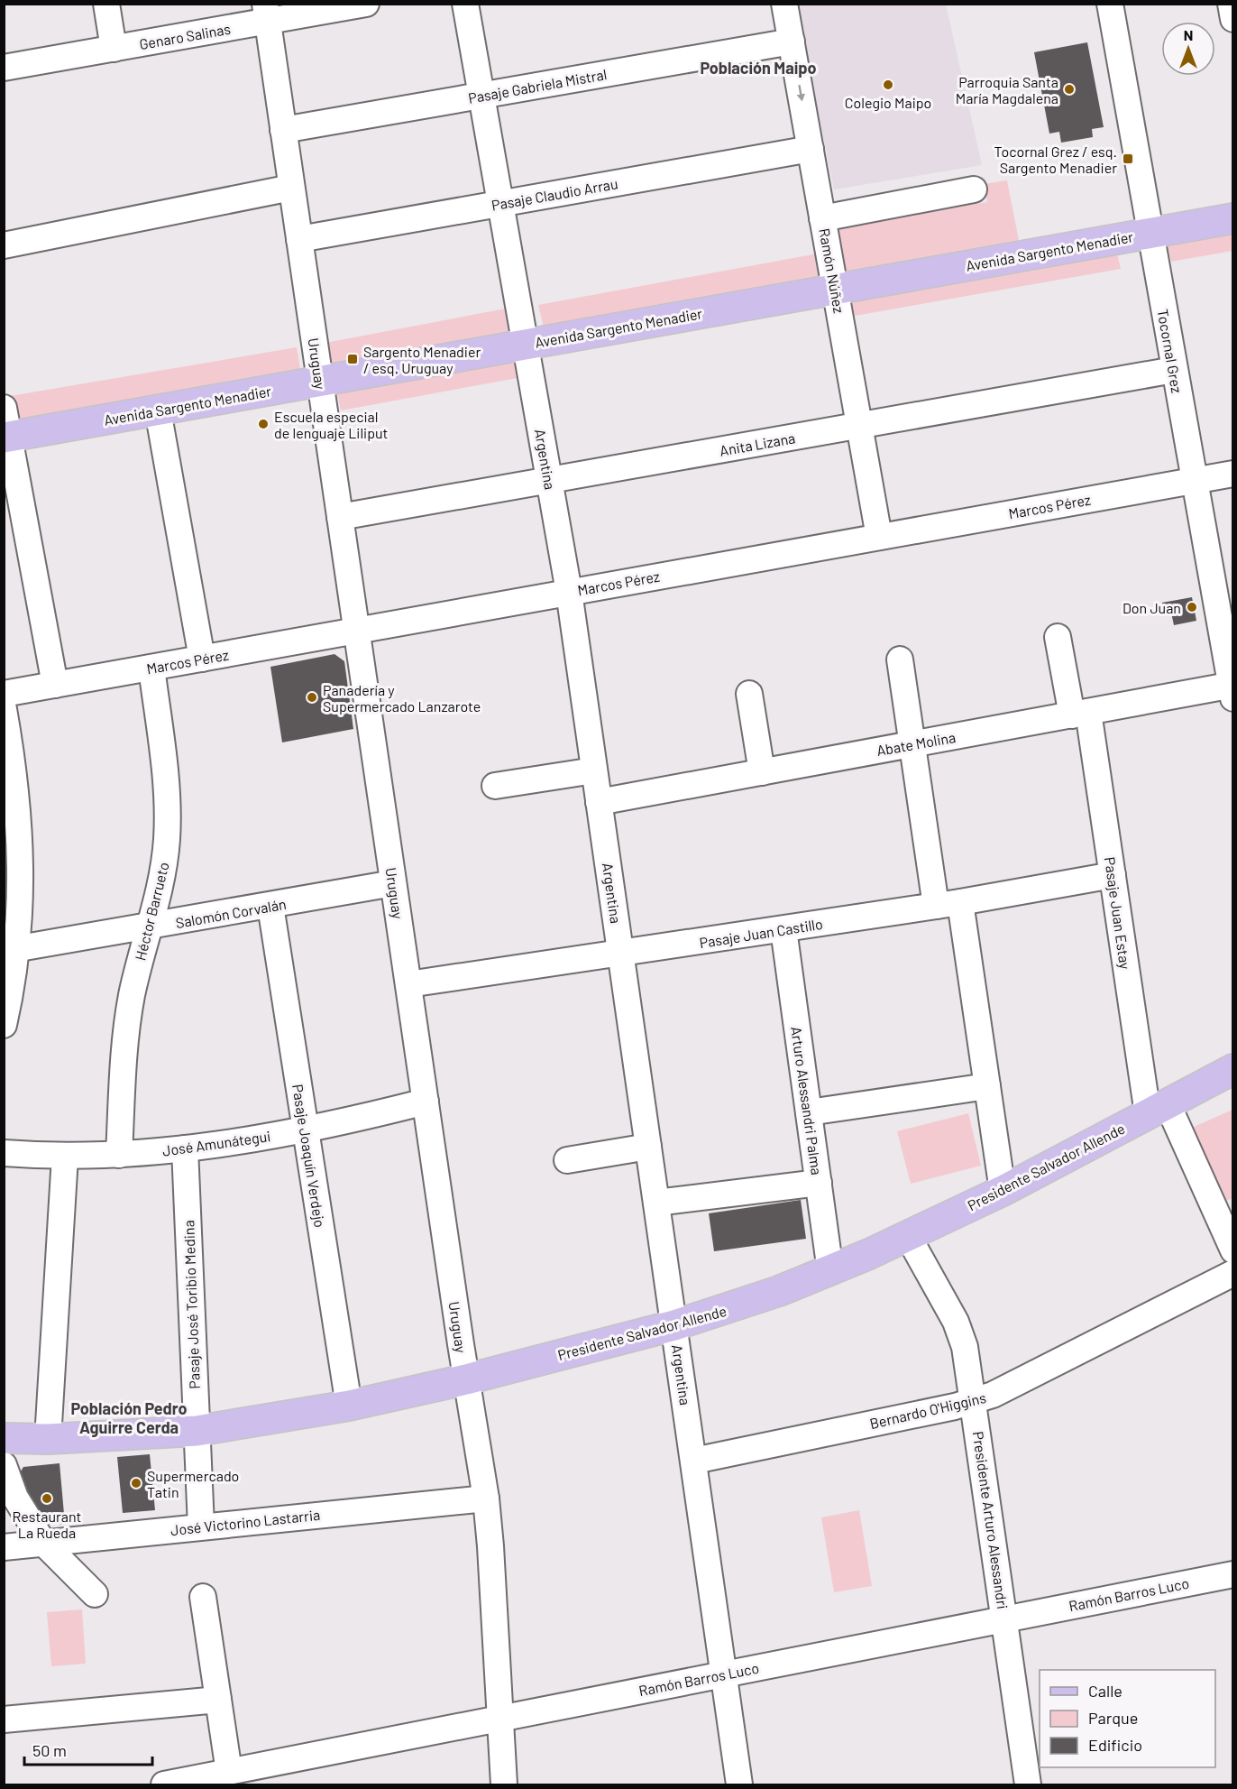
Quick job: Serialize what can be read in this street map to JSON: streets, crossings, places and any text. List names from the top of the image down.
{
  "streets": {
    "main road": ["Avenida Sargento Menadier", "Presidente Salvador Allende"],
    "street": [
      "Genaro Salinas",
      "Pasaje Gabriela Mistral",
      "Pasaje Claudio Arrau",
      "Ramón Núñez",
      "Tocornal Grez",
      "Uruguay",
      "Anita Lizana",
      "Argentina",
      "Marcos Pérez",
      "Abate Molina",
      "Héctor Barrueto",
      "Salomón Corvalán",
      "Pasaje Juan Estay",
      "Pasaje Juan Castillo",
      "Arturo Alessandri Palma",
      "José Amunátegui",
      "Pasaje Joaquín Verdejo",
      "Pasaje José Toribio Medina",
      "Bernardo O'Higgins",
      "Presidente Arturo Alessandri",
      "José Victorino Lastarria",
      "Ramón Barros Luco"
    ]
  },
  "crossings": [
    ["Genaro Salinas", "Uruguay"],
    ["Pasaje Gabriela Mistral", "Ramón Núñez"],
    ["Pasaje Gabriela Mistral", "Uruguay"],
    ["Pasaje Gabriela Mistral", "Argentina"],
    ["Pasaje Claudio Arrau", "Ramón Núñez"],
    ["Pasaje Claudio Arrau", "Uruguay"],
    ["Pasaje Claudio Arrau", "Argentina"],
    ["Avenida Sargento Menadier", "Ramón Núñez"],
    ["Avenida Sargento Menadier", "Tocornal Grez"],
    ["Avenida Sargento Menadier", "Uruguay"],
    ["Avenida Sargento Menadier", "Argentina"],
    ["Ramón Núñez", "Anita Lizana"],
    ["Ramón Núñez", "Marcos Pérez"],
    ["Tocornal Grez", "Anita Lizana"],
    ["Tocornal Grez", "Marcos Pérez"],
    ["Tocornal Grez", "Abate Molina"],
    ["Uruguay", "Anita Lizana"],
    ["Uruguay", "Marcos Pérez"],
    ["Uruguay", "Salomón Corvalán"],
    ["Uruguay", "Pasaje Juan Castillo"],
    ["Uruguay", "José Amunátegui"],
    ["Uruguay", "Presidente Salvador Allende"],
    ["Uruguay", "José Victorino Lastarria"],
    ["Uruguay", "Ramón Barros Luco"],
    ["Anita Lizana", "Argentina"],
    ["Argentina", "Marcos Pérez"],
    ["Argentina", "Abate Molina"],
    ["Argentina", "Pasaje Juan Castillo"],
    ["Argentina", "Presidente Salvador Allende"],
    ["Argentina", "Bernardo O'Higgins"],
    ["Argentina", "Ramón Barros Luco"],
    ["Marcos Pérez", "Héctor Barrueto"],
    ["Abate Molina", "Pasaje Juan Estay"],
    ["Héctor Barrueto", "Salomón Corvalán"],
    ["Héctor Barrueto", "José Amunátegui"],
    ["Salomón Corvalán", "Pasaje Joaquín Verdejo"],
    ["Pasaje Juan Estay", "Pasaje Juan Castillo"],
    ["Pasaje Juan Estay", "Presidente Salvador Allende"],
    ["Pasaje Juan Castillo", "Arturo Alessandri Palma"],
    ["Arturo Alessandri Palma", "Presidente Salvador Allende"],
    ["José Amunátegui", "Pasaje Joaquín Verdejo"],
    ["José Amunátegui", "Pasaje José Toribio Medina"],
    ["Pasaje Joaquín Verdejo", "Presidente Salvador Allende"],
    ["Presidente Salvador Allende", "Pasaje José Toribio Medina"],
    ["Presidente Salvador Allende", "Presidente Arturo Alessandri"],
    ["Pasaje José Toribio Medina", "José Victorino Lastarria"],
    ["Bernardo O'Higgins", "Presidente Arturo Alessandri"],
    ["Presidente Arturo Alessandri", "Ramón Barros Luco"]
  ],
  "districts": ["Población Maipo", "Población Pedro Aguirre Cerda"],
  "places": {
    "other": [
      "Colegio Maipo",
      "Parroquia Santa María Magdalena",
      "Escuela especial de lenguaje Liliput",
      "Don Juan",
      "Panadería y Supermercado Lanzarote",
      "Supermercado Tatin",
      "Restaurant La Rueda"
    ],
    "transit": ["Tocornal Grez / esq. Sargento Menadier", "Sargento Menadier / esq. Uruguay"]
  },
  "legend": ["Calle", "Parque", "Edificio"],
  "scale_bar": "50 m",
  "north": "top"
}
